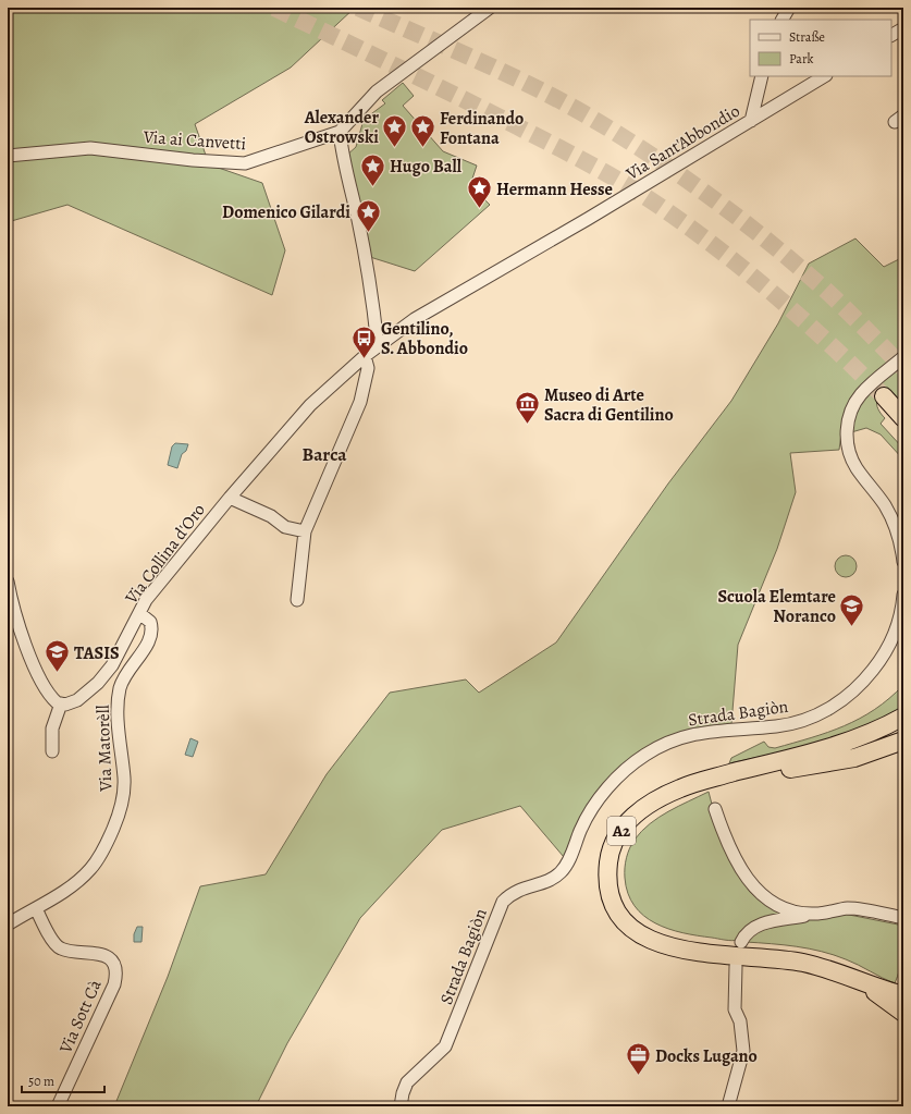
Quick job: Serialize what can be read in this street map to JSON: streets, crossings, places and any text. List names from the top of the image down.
{
  "streets": {
    "highway": ["A2"],
    "street": [
      "Via ai Canvetti",
      "Via Sant'Abbondio",
      "Via Collina d'Oro",
      "Strada Bagiòn",
      "Via Matorèll",
      "Via Sott Cà"
    ]
  },
  "crossings": [
    ["Via Sant'Abbondio", "Via Collina d'Oro"],
    ["Via Collina d'Oro", "Via Matorèll"],
    ["Via Matorèll", "Via Sott Cà"]
  ],
  "districts": ["Barca"],
  "places": {
    "place": [
      "Alexander Ostrowski",
      "Ferdinando Fontana",
      "Hugo Ball",
      "Hermann Hesse",
      "Domenico Gilardi"
    ],
    "bus stop": ["Gentilino, S. Abbondio"],
    "museum": ["Museo di Arte Sacra di Gentilino"],
    "school or university": ["Scuola Elemtare Noranco", "TASIS"],
    "office": ["Docks Lugano"]
  },
  "legend": ["Straße", "Park"],
  "scale_bar": "50 m"
}
